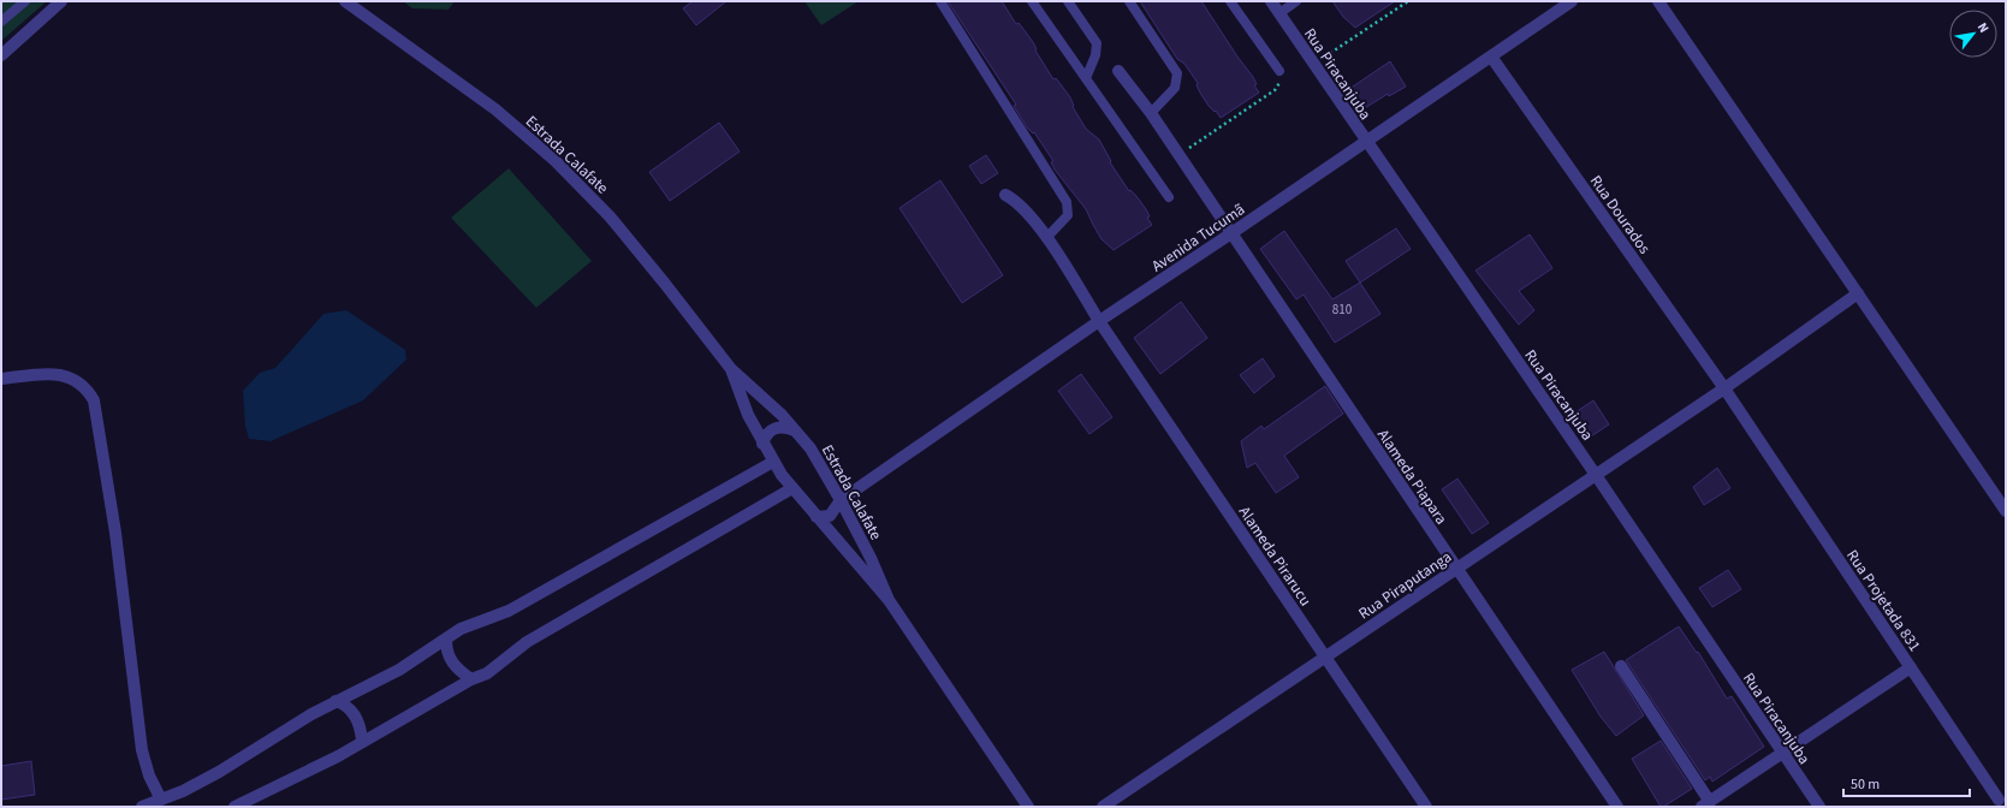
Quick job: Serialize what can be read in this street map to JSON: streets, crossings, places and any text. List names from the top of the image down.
{
  "streets": {
    "street": [
      "Rua Piracanjuba",
      "Estrada Calafate",
      "Rua Dourados",
      "Avenida Tucumã",
      "Alameda Piapara",
      "Alameda Pirarucu",
      "Rua Piraputanga",
      "Rua Projetada 831"
    ]
  },
  "crossings": [
    ["Rua Piracanjuba", "Avenida Tucumã"],
    ["Rua Piracanjuba", "Rua Piraputanga"],
    ["Rua Piracanjuba", "Rua Projetada 831"],
    ["Estrada Calafate", "Avenida Tucumã"],
    ["Rua Dourados", "Avenida Tucumã"],
    ["Rua Dourados", "Rua Piraputanga"],
    ["Rua Dourados", "Rua Projetada 831"],
    ["Avenida Tucumã", "Alameda Piapara"],
    ["Avenida Tucumã", "Alameda Pirarucu"],
    ["Alameda Piapara", "Rua Piraputanga"],
    ["Alameda Pirarucu", "Rua Piraputanga"],
    ["Rua Piraputanga", "Rua Projetada 831"]
  ],
  "house_numbers": ["810"],
  "scale_bar": "50 m",
  "north": "top right"
}
